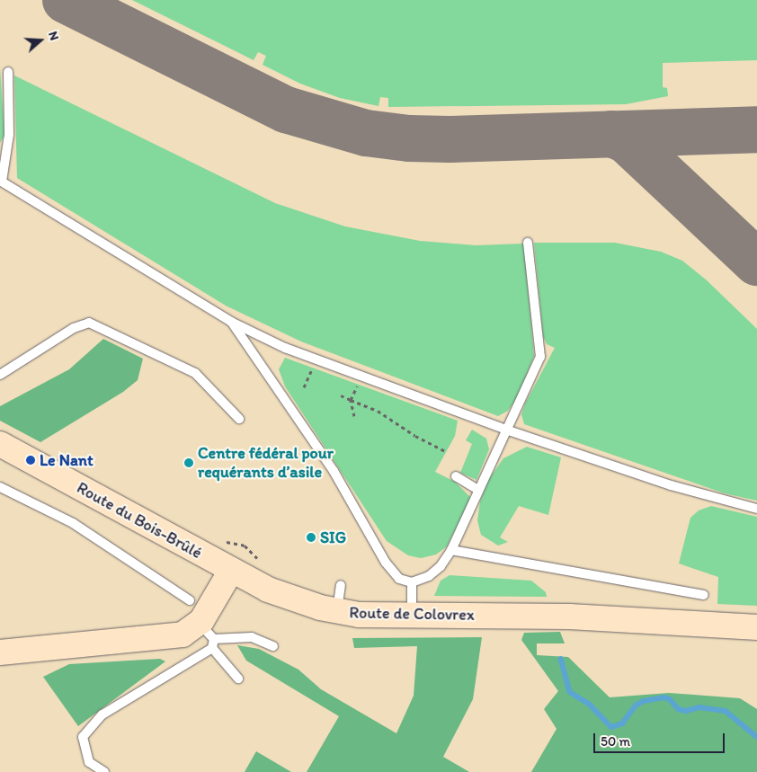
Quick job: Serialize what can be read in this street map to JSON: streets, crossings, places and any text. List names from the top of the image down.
{
  "streets": {
    "main road": ["Route du Bois-Brûlé", "Route de Colovrex"]
  },
  "crossings": [
    ["Route du Bois-Brûlé", "Route de Colovrex"]
  ],
  "places": ["Le Nant", "Centre fédéral pour requérants d’asile", "SIG"],
  "scale_bar": "50 m",
  "north": "right"
}
